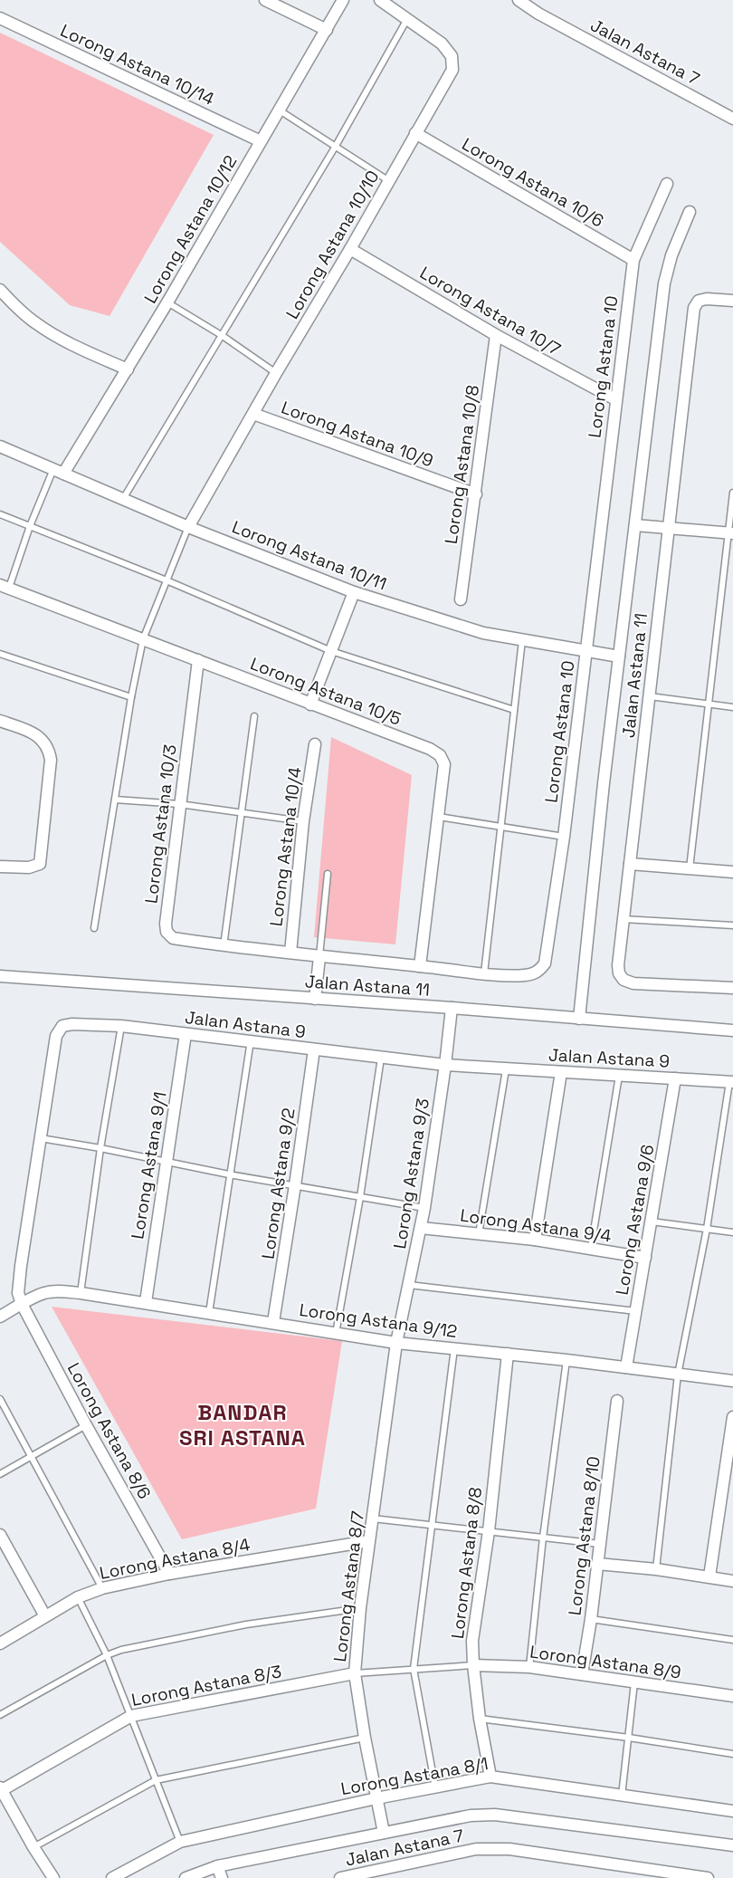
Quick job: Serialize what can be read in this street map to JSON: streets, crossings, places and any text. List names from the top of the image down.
{
  "streets": {
    "street": [
      "Jalan Astana 7",
      "Lorong Astana 10/14",
      "Lorong Astana 10/6",
      "Lorong Astana 10/12",
      "Lorong Astana 10/10",
      "Lorong Astana 10/7",
      "Lorong Astana 10",
      "Lorong Astana 10/9",
      "Lorong Astana 10/8",
      "Lorong Astana 10/11",
      "Jalan Astana 11",
      "Lorong Astana 10/5",
      "Lorong Astana 10/3",
      "Lorong Astana 10/4",
      "Jalan Astana 9",
      "Lorong Astana 9/1",
      "Lorong Astana 9/3",
      "Lorong Astana 9/2",
      "Lorong Astana 9/6",
      "Lorong Astana 9/4",
      "Lorong Astana 9/12",
      "Lorong Astana 8/6",
      "Lorong Astana 8/10",
      "Lorong Astana 8/4",
      "Lorong Astana 8/8",
      "Lorong Astana 8/7",
      "Lorong Astana 8/9",
      "Lorong Astana 8/3",
      "Lorong Astana 8/1"
    ]
  },
  "crossings": [
    ["Lorong Astana 10/14", "Lorong Astana 10/12"],
    ["Lorong Astana 10/6", "Lorong Astana 10/10"],
    ["Lorong Astana 10/6", "Lorong Astana 10"],
    ["Lorong Astana 10/12", "Lorong Astana 10/11"],
    ["Lorong Astana 10/10", "Lorong Astana 10/7"],
    ["Lorong Astana 10/10", "Lorong Astana 10/9"],
    ["Lorong Astana 10/10", "Lorong Astana 10/11"],
    ["Lorong Astana 10/7", "Lorong Astana 10"],
    ["Lorong Astana 10/7", "Lorong Astana 10/8"],
    ["Lorong Astana 10", "Lorong Astana 10/11"],
    ["Lorong Astana 10", "Lorong Astana 10/5"],
    ["Lorong Astana 10", "Lorong Astana 10/3"],
    ["Lorong Astana 10", "Lorong Astana 10/4"],
    ["Lorong Astana 10/9", "Lorong Astana 10/8"],
    ["Jalan Astana 11", "Lorong Astana 9/3"],
    ["Lorong Astana 10/5", "Lorong Astana 10/3"],
    ["Jalan Astana 9", "Lorong Astana 9/1"],
    ["Jalan Astana 9", "Lorong Astana 9/3"],
    ["Jalan Astana 9", "Lorong Astana 9/2"],
    ["Jalan Astana 9", "Lorong Astana 9/6"],
    ["Jalan Astana 9", "Lorong Astana 9/12"],
    ["Jalan Astana 9", "Lorong Astana 8/6"],
    ["Lorong Astana 9/1", "Lorong Astana 9/12"],
    ["Lorong Astana 9/3", "Lorong Astana 9/4"],
    ["Lorong Astana 9/3", "Lorong Astana 9/12"],
    ["Lorong Astana 9/3", "Lorong Astana 8/7"],
    ["Lorong Astana 9/2", "Lorong Astana 9/12"],
    ["Lorong Astana 9/6", "Lorong Astana 9/4"],
    ["Lorong Astana 9/6", "Lorong Astana 9/12"],
    ["Lorong Astana 9/12", "Lorong Astana 8/6"],
    ["Lorong Astana 9/12", "Lorong Astana 8/8"],
    ["Lorong Astana 9/12", "Lorong Astana 8/7"],
    ["Lorong Astana 8/6", "Lorong Astana 8/4"],
    ["Lorong Astana 8/10", "Lorong Astana 8/9"],
    ["Lorong Astana 8/4", "Lorong Astana 8/7"],
    ["Lorong Astana 8/8", "Lorong Astana 8/9"],
    ["Lorong Astana 8/8", "Lorong Astana 8/1"],
    ["Lorong Astana 8/7", "Lorong Astana 8/3"],
    ["Lorong Astana 8/7", "Lorong Astana 8/1"]
  ],
  "districts": ["BANDAR SRI ASTANA"]
}
